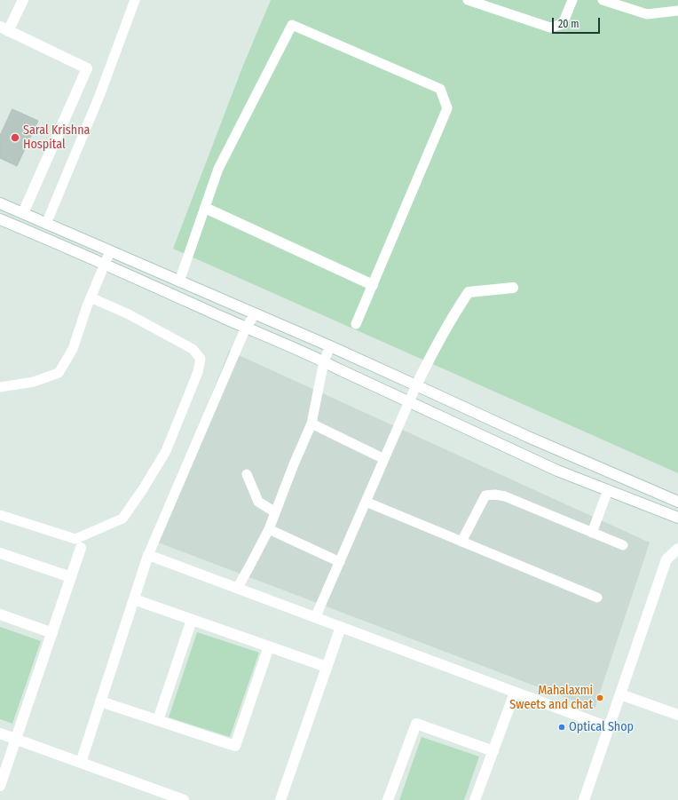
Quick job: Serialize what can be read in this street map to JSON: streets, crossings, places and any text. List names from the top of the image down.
{
  "places": ["Saral Krishna Hospital", "Mahalaxmi Sweets and chat", "Optical Shop"],
  "scale_bar": "20 m"
}
